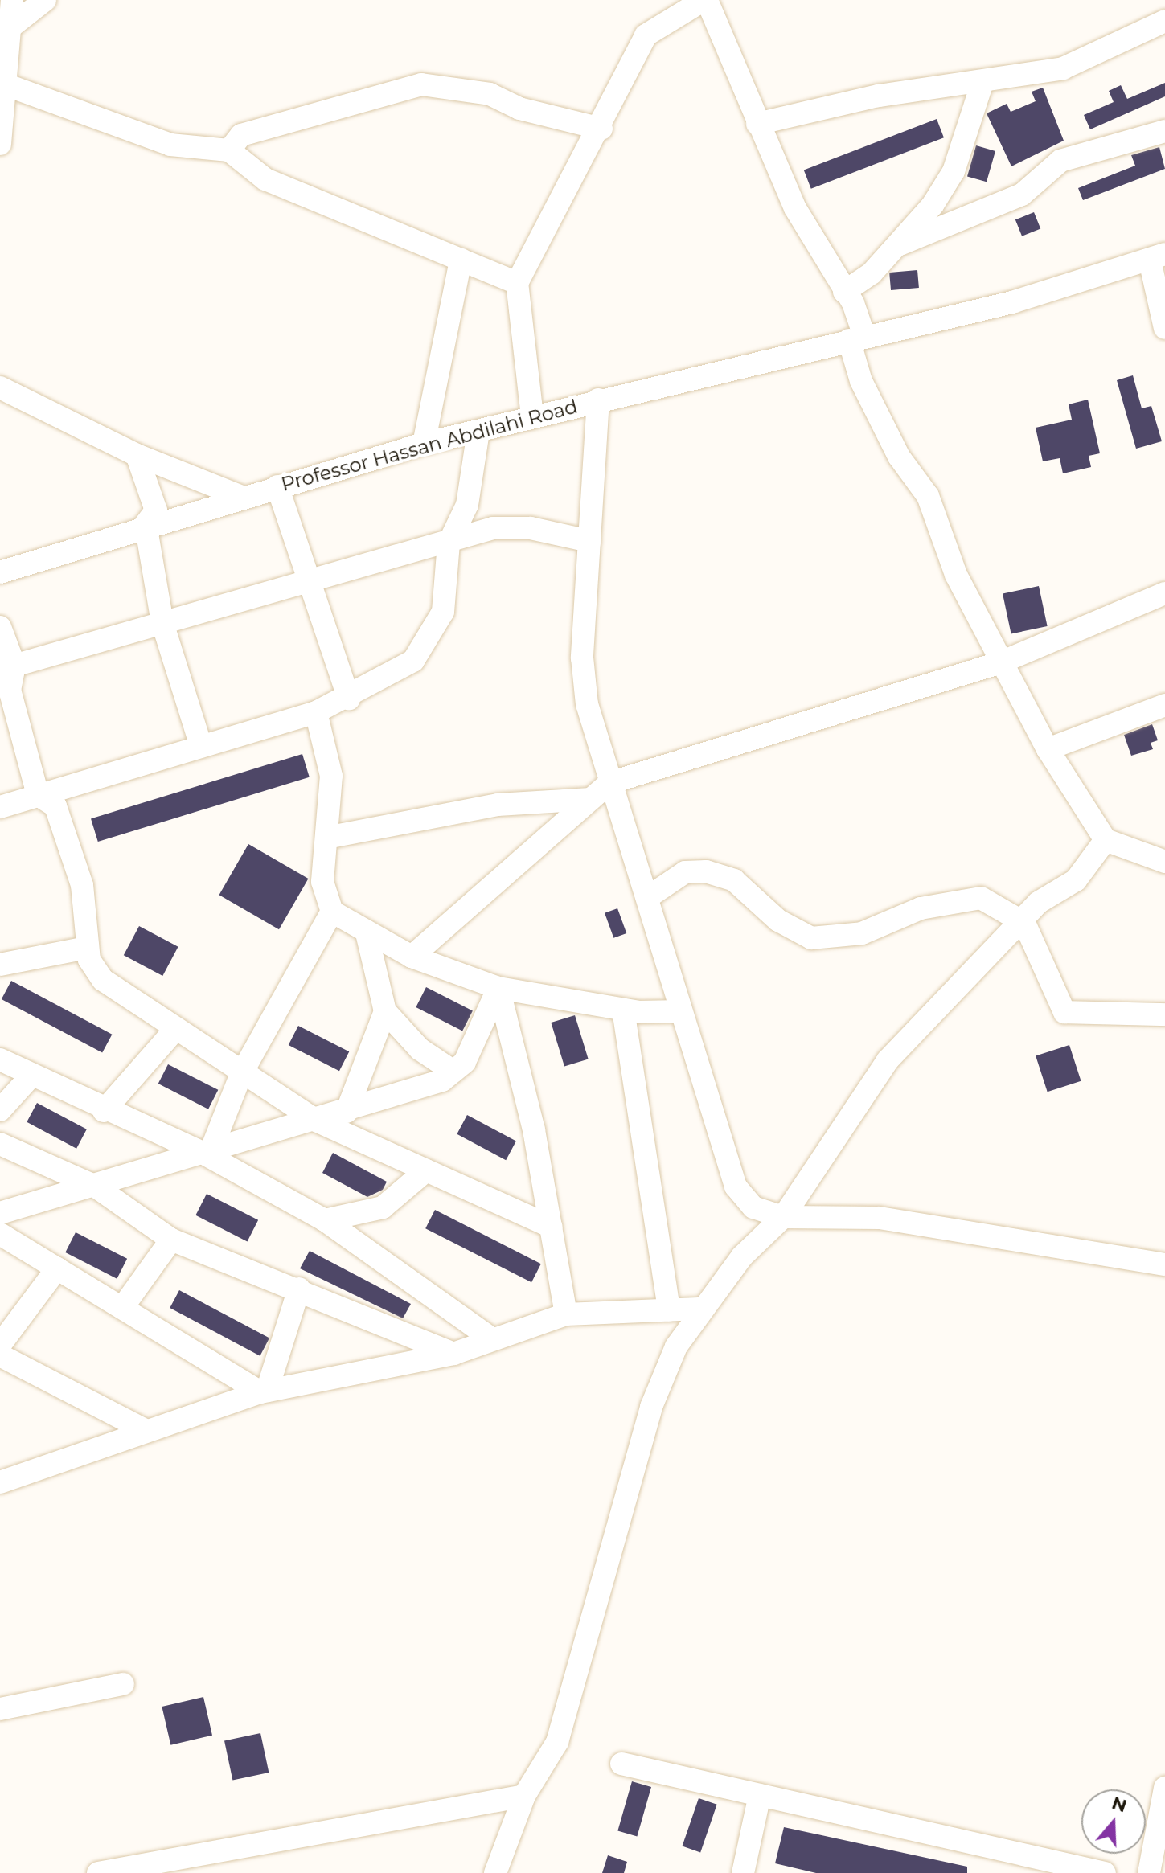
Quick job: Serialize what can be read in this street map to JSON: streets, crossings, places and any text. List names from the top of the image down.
{
  "streets": {
    "street": ["Professor Hassan Abdilahi Road"]
  },
  "north": "top"
}
